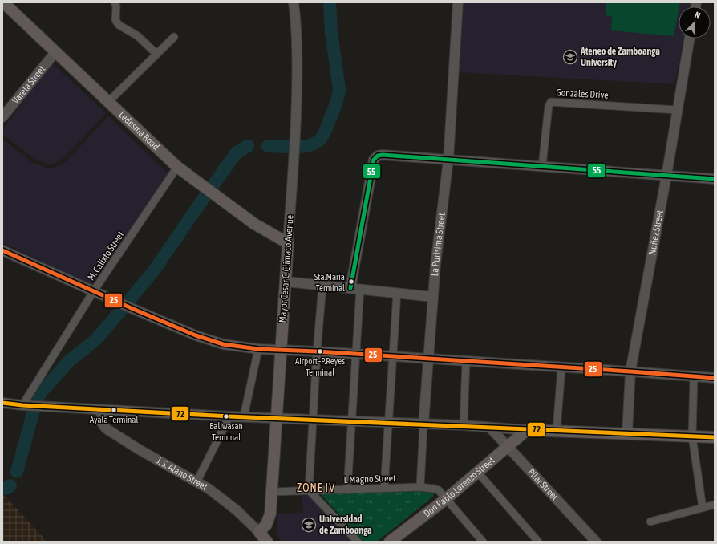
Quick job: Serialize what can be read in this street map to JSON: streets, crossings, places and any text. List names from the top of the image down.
{
  "streets": {
    "main road": [
      "Varela Street",
      "Ledesma Road",
      "Nuñez Street",
      "La Purisima Street",
      "Mayor Cesar C. Climaco Avenue",
      "J. S. Alano Street",
      "Pilar Street",
      "Don Pablo Lorenzo Street"
    ],
    "street": ["Gonzales Drive", "M. Calixto Street", "I. Magno Street"]
  },
  "crossings": [
    ["Varela Street", "Ledesma Road"],
    ["Gonzales Drive", "Nuñez Street"],
    ["Ledesma Road", "M. Calixto Street"],
    ["Ledesma Road", "Mayor Cesar C. Climaco Avenue"],
    ["La Purisima Street", "I. Magno Street"],
    ["Mayor Cesar C. Climaco Avenue", "J. S. Alano Street"],
    ["Mayor Cesar C. Climaco Avenue", "I. Magno Street"],
    ["I. Magno Street", "Don Pablo Lorenzo Street"],
    ["Pilar Street", "Don Pablo Lorenzo Street"]
  ],
  "districts": ["ZONE IV"],
  "places": {
    "school or university": ["Ateneo de Zamboanga University", "Universidad de Zamboanga"],
    "other": [
      "Sta.Maria Terminal",
      "Airport–P.Reyes Terminal",
      "Ayala Terminal",
      "Baliwasan Terminal"
    ]
  },
  "lines": ["transit line 55", "transit line 25", "transit line 72"],
  "north": "top right"
}
